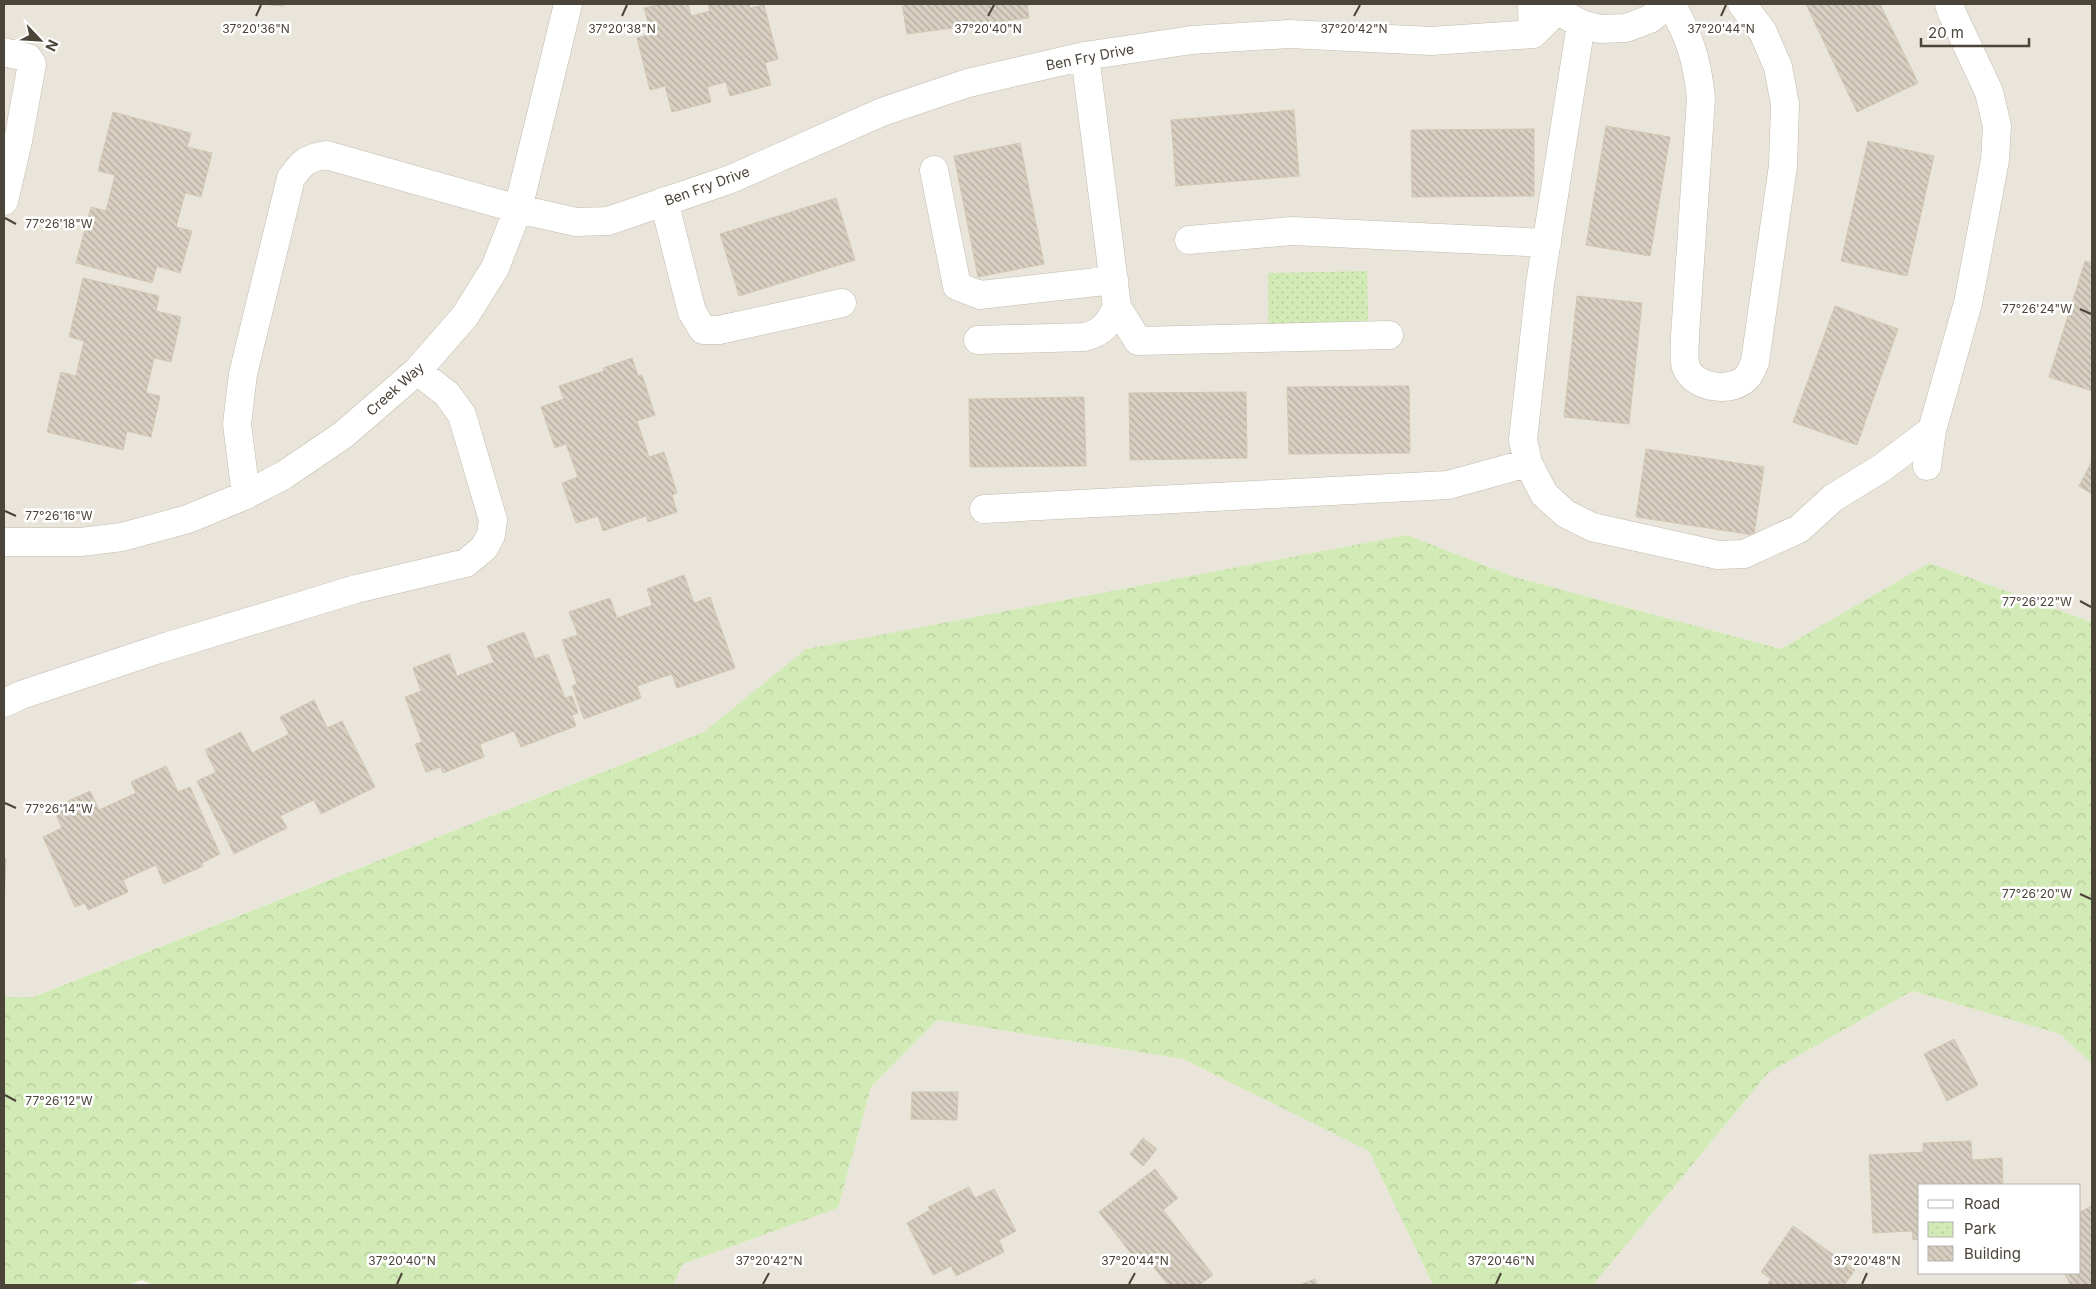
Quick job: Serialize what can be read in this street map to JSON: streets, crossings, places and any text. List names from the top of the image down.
{
  "streets": {
    "street": ["Ben Fry Drive", "Creek Way"]
  },
  "crossings": [
    ["Ben Fry Drive", "Creek Way"]
  ],
  "legend": ["Road", "Park", "Building"],
  "scale_bar": "20 m",
  "north": "bottom right",
  "coordinates": [
    "37°20'36\"N",
    "37°20'38\"N",
    "37°20'40\"N",
    "37°20'42\"N",
    "37°20'44\"N",
    "77°26'18\"W",
    "77°26'24\"W",
    "77°26'16\"W",
    "77°26'22\"W",
    "77°26'14\"W",
    "77°26'20\"W",
    "77°26'12\"W",
    "37°20'46\"N",
    "37°20'48\"N"
  ]
}
